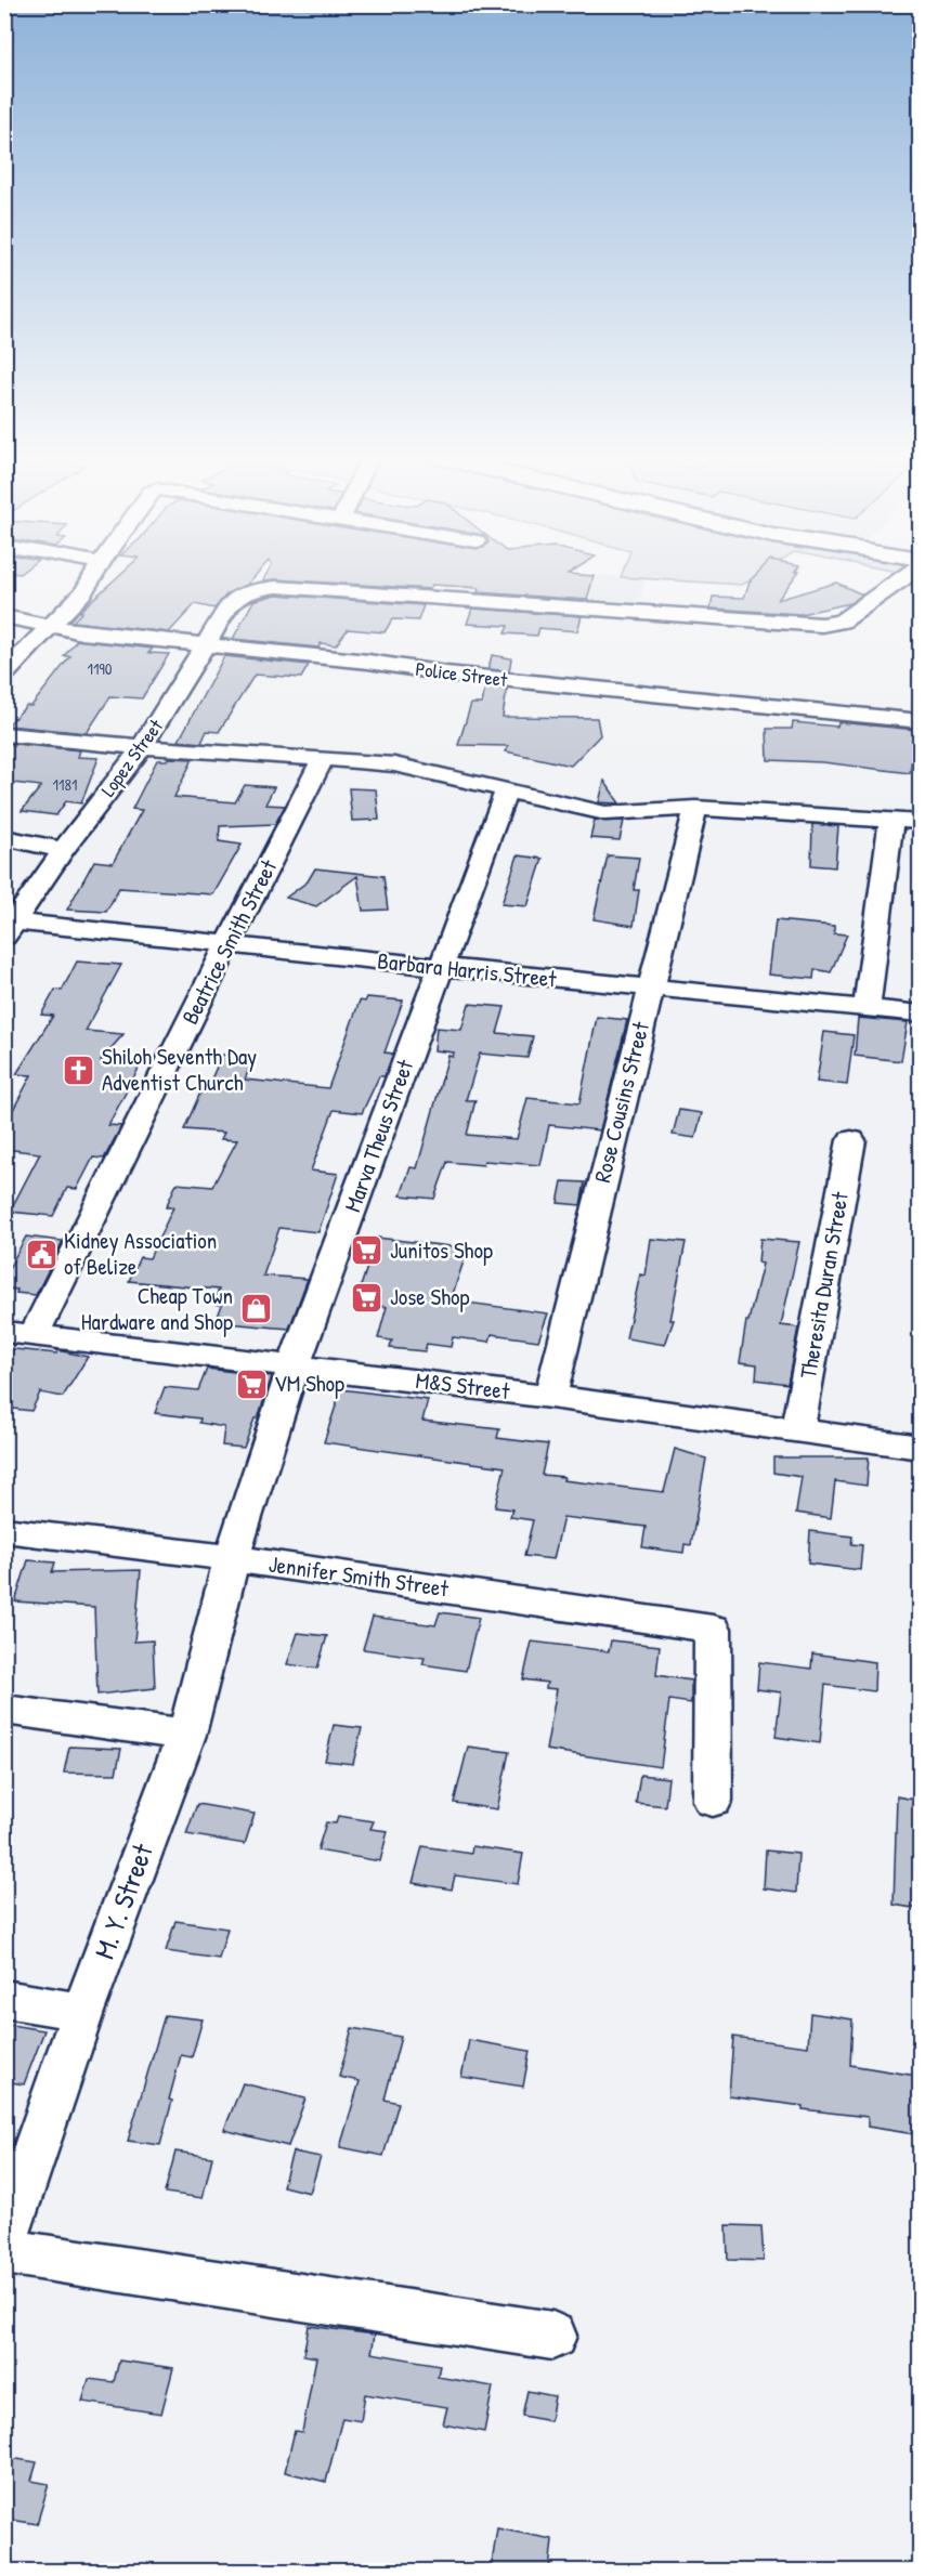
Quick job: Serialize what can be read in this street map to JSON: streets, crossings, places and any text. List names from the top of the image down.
{
  "streets": {
    "street": [
      "Police Street",
      "Lopez Street",
      "Beatrice Smith Street",
      "Barbara Harris Street",
      "Rose Cousins Street",
      "Marva Theus Street",
      "Theresita Duran Street",
      "M&S Street",
      "Jennifer Smith Street",
      "M. Y. Street"
    ]
  },
  "crossings": [
    ["Police Street", "Lopez Street"],
    ["Lopez Street", "Barbara Harris Street"],
    ["Beatrice Smith Street", "Barbara Harris Street"],
    ["Beatrice Smith Street", "M&S Street"],
    ["Barbara Harris Street", "Rose Cousins Street"],
    ["Barbara Harris Street", "Marva Theus Street"],
    ["Rose Cousins Street", "M&S Street"],
    ["Marva Theus Street", "M&S Street"],
    ["Marva Theus Street", "Jennifer Smith Street"],
    ["Marva Theus Street", "M. Y. Street"],
    ["Theresita Duran Street", "M&S Street"],
    ["Jennifer Smith Street", "M. Y. Street"]
  ],
  "places": {
    "church": ["Shiloh Seventh Day Adventist Church"],
    "supermarket": ["Junitos Shop", "Jose Shop", "VM Shop"],
    "public building": ["Kidney Association of Belize"],
    "shop": ["Cheap Town Hardware and Shop"]
  },
  "house_numbers": ["1190", "1181"]
}
